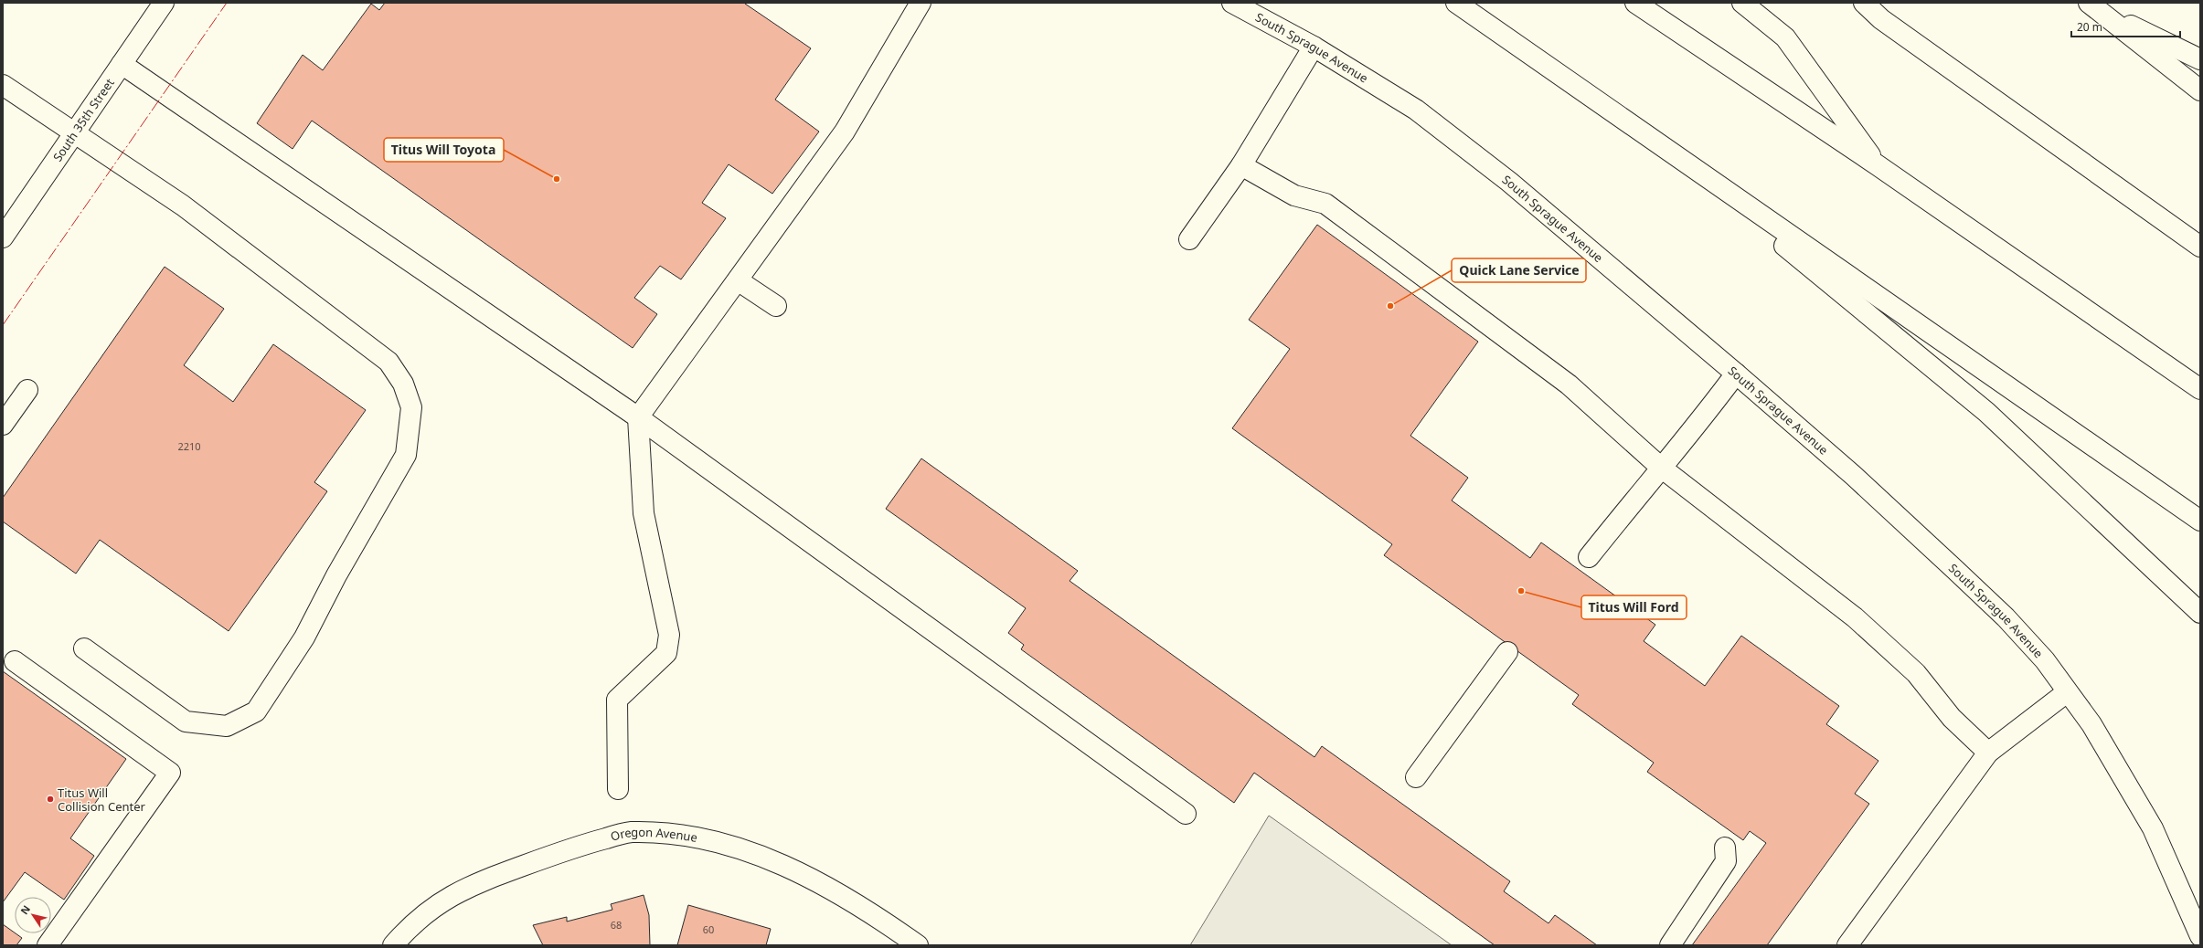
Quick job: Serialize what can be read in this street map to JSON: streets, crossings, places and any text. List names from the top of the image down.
{
  "streets": {
    "main road": ["South Sprague Avenue", "South 35th Street", "Oregon Avenue"]
  },
  "places": [
    "Titus Will Toyota",
    "Quick Lane Service",
    "Titus Will Ford",
    "Titus Will Collision Center"
  ],
  "house_numbers": ["2210", "68", "60"],
  "scale_bar": "20 m",
  "north": "top left"
}
